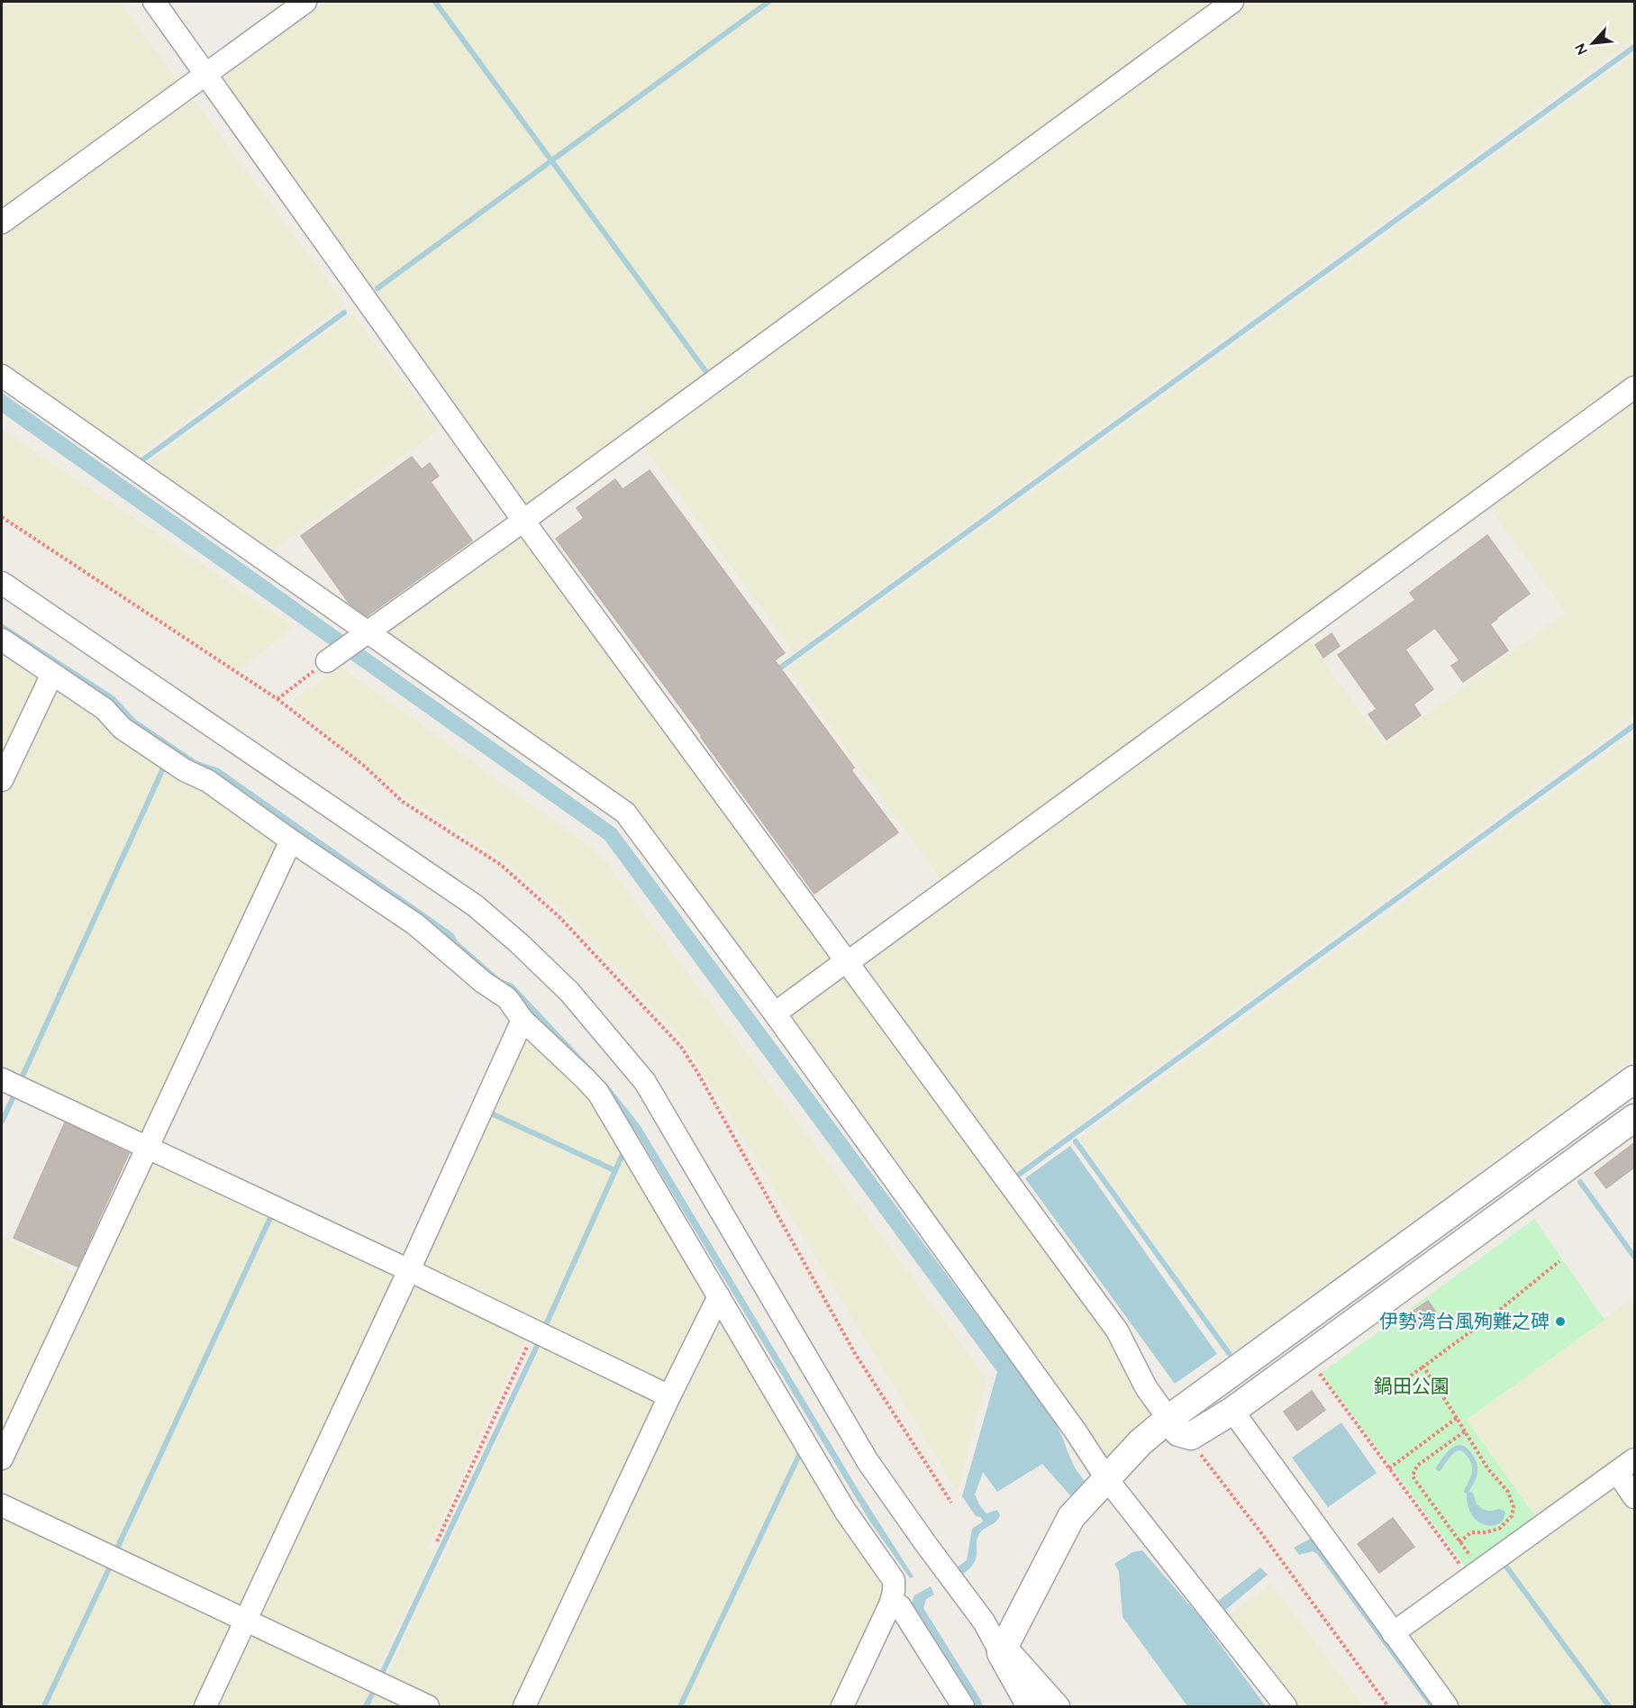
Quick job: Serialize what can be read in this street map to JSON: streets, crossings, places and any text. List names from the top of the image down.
{
  "parks": ["鍋田公園"],
  "places": ["伊勢湾台風殉難之碑"],
  "north": "bottom left"
}
